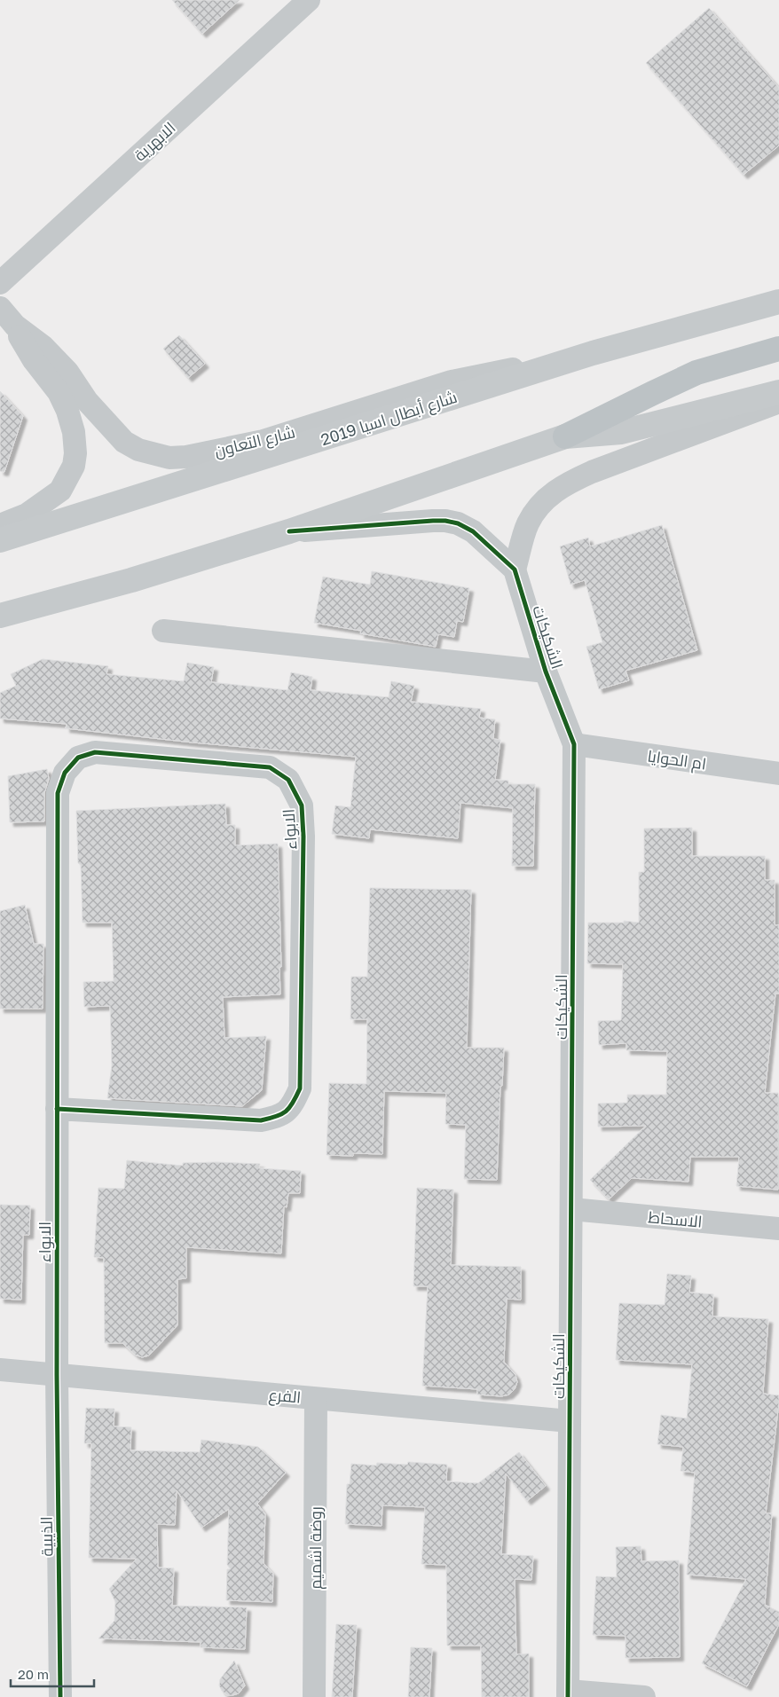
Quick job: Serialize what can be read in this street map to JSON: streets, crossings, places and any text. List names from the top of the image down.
{
  "streets": {
    "main road": ["شارع أبطال اسيا 2019"],
    "street": [
      "الابهرية",
      "شارع التعاون",
      "الشكيكات",
      "ام الحوايا",
      "الابواء",
      "الاسحاط",
      "الفرع",
      "الذيبية",
      "روضة اشميم"
    ]
  },
  "crossings": [
    ["شارع أبطال اسيا 2019", "شارع التعاون"],
    ["الشكيكات", "ام الحوايا"],
    ["الشكيكات", "الاسحاط"],
    ["الشكيكات", "الفرع"],
    ["الابواء", "الفرع"],
    ["الابواء", "الذيبية"],
    ["الفرع", "الذيبية"],
    ["الفرع", "روضة اشميم"]
  ],
  "scale_bar": "20 m"
}
